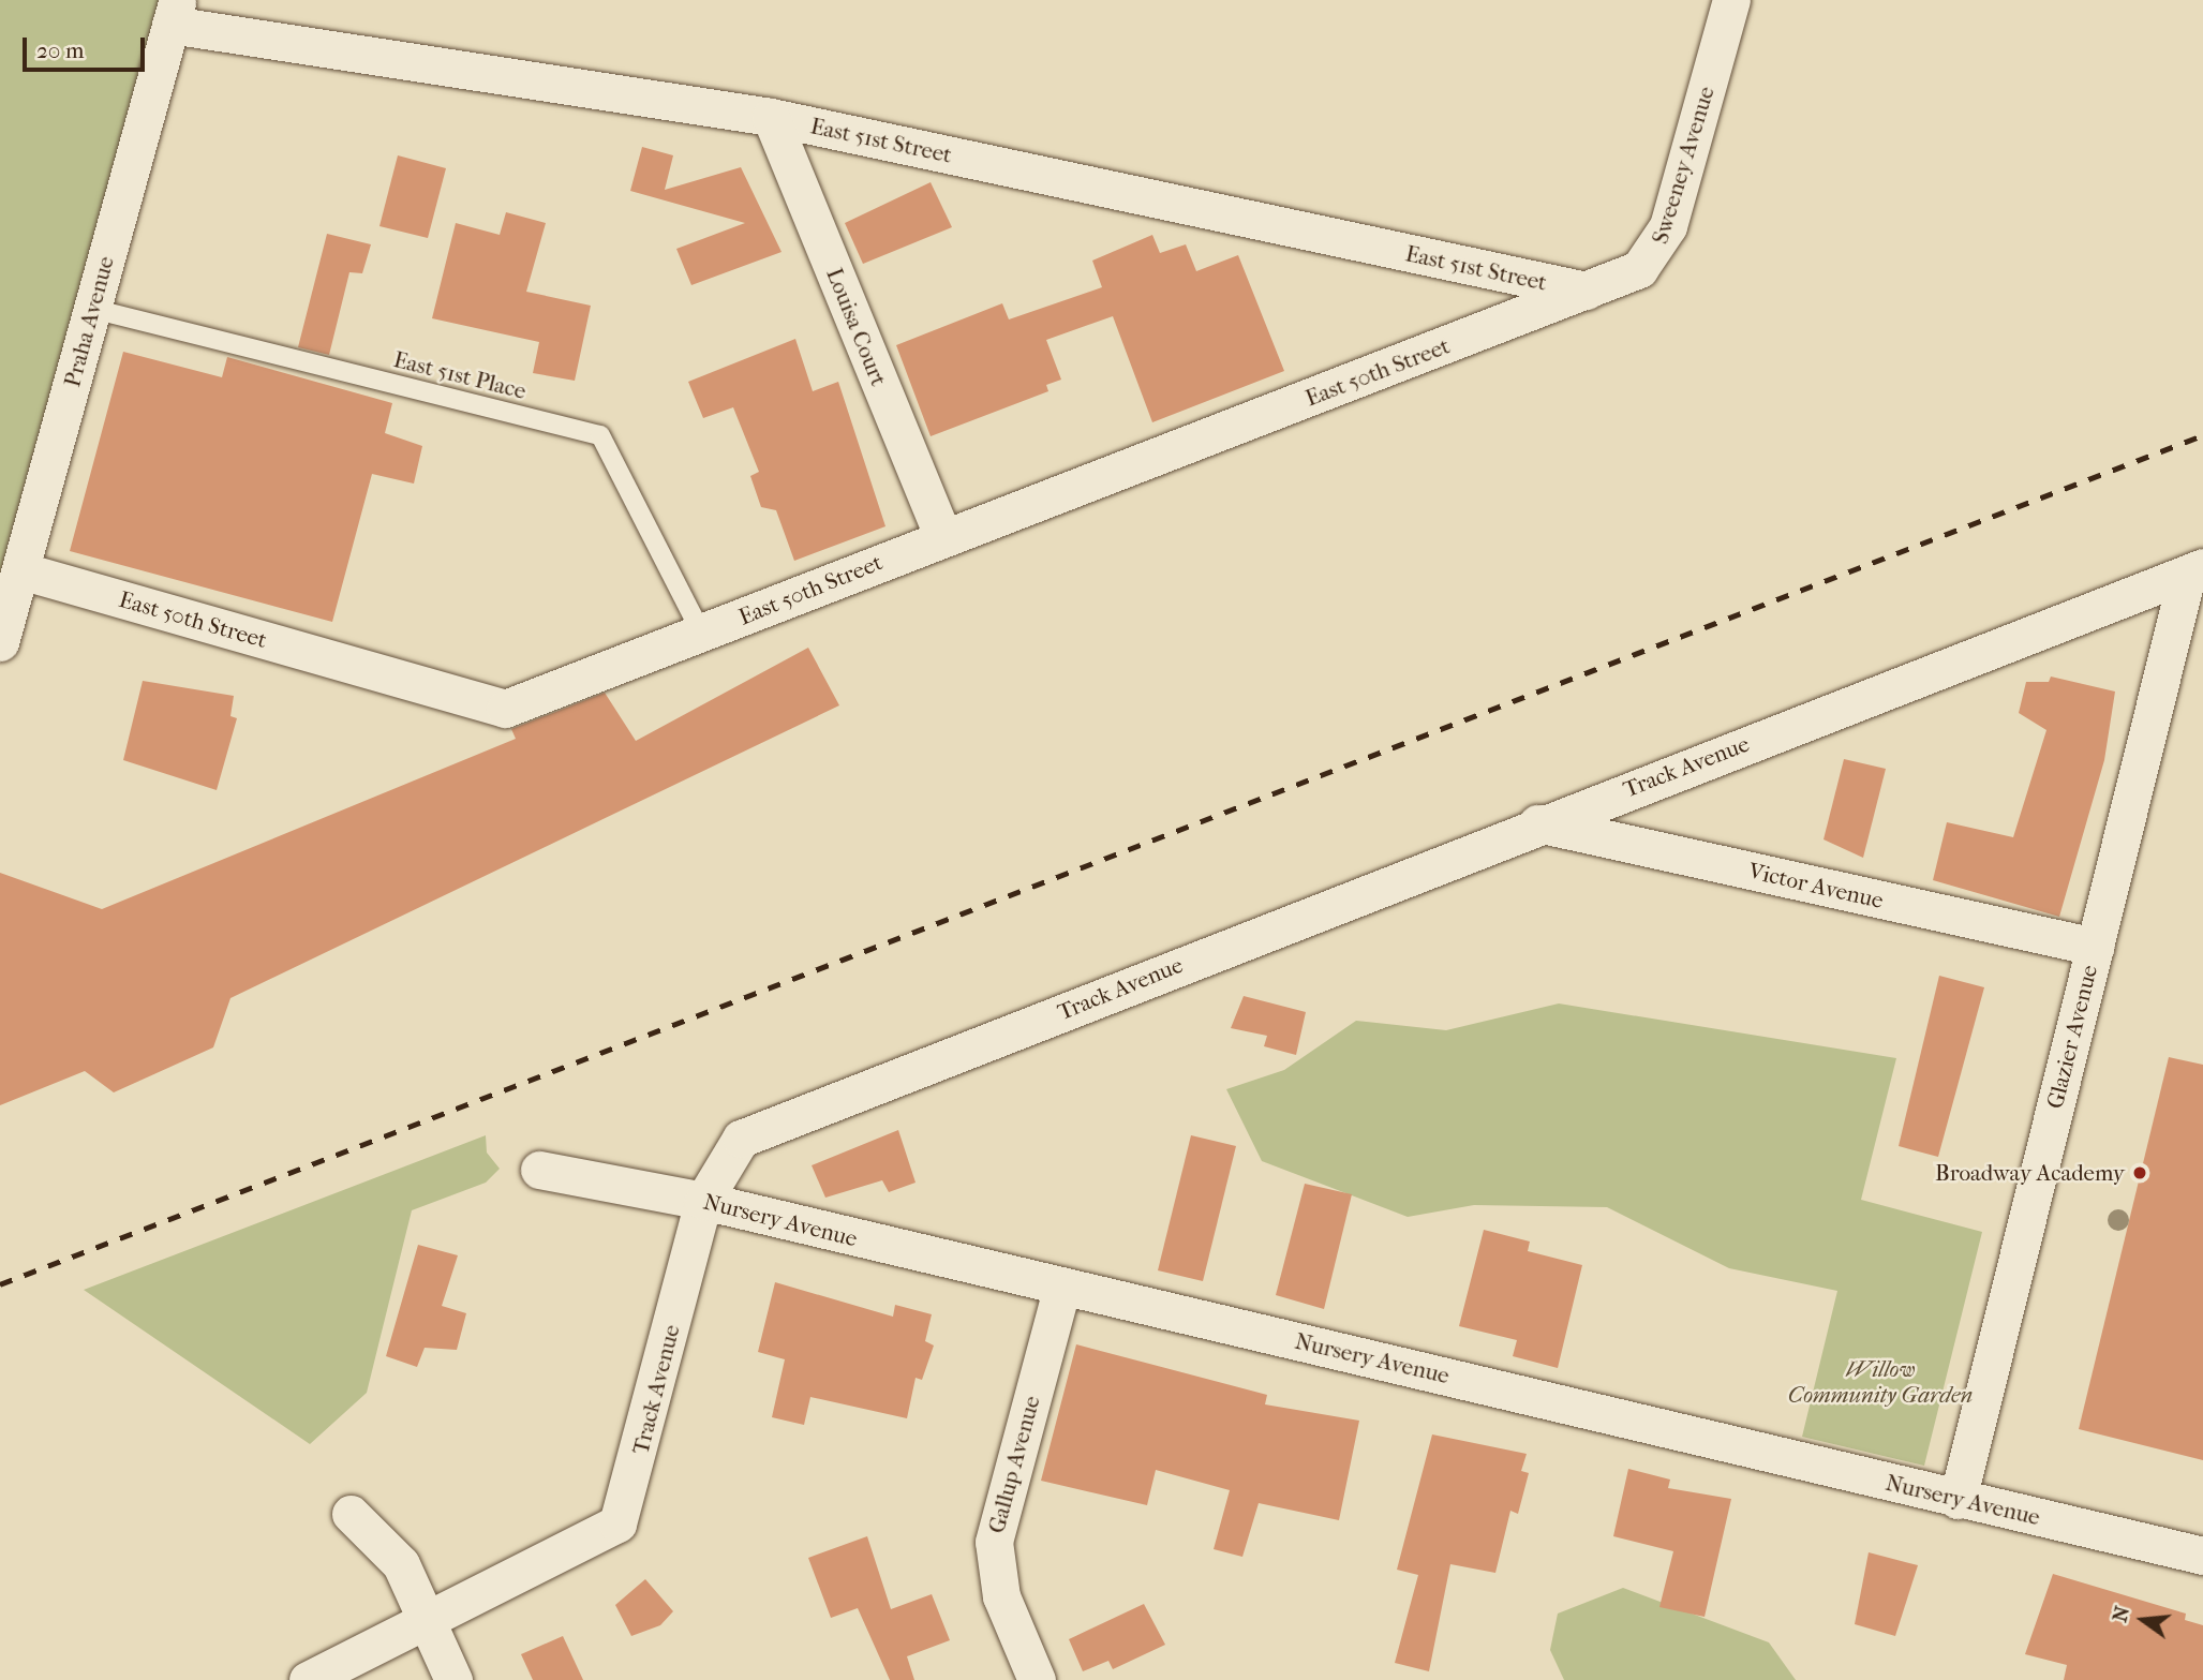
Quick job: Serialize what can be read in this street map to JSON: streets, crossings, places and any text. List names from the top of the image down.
{
  "streets": {
    "street": [
      "East 51st Street",
      "Sweeney Avenue",
      "Praha Avenue",
      "Louisa Court",
      "East 50th Street",
      "Track Avenue",
      "Victor Avenue",
      "Glazier Avenue",
      "Nursery Avenue",
      "Gallup Avenue"
    ],
    "lane": ["East 51st Place"]
  },
  "crossings": [
    ["East 51st Street", "Sweeney Avenue"],
    ["East 51st Street", "Praha Avenue"],
    ["East 51st Street", "Louisa Court"],
    ["East 51st Street", "East 50th Street"],
    ["Sweeney Avenue", "East 50th Street"],
    ["Praha Avenue", "East 50th Street"],
    ["Praha Avenue", "East 51st Place"],
    ["Louisa Court", "East 50th Street"],
    ["East 50th Street", "East 51st Place"],
    ["Track Avenue", "Victor Avenue"],
    ["Track Avenue", "Glazier Avenue"],
    ["Track Avenue", "Nursery Avenue"],
    ["Victor Avenue", "Glazier Avenue"],
    ["Glazier Avenue", "Nursery Avenue"],
    ["Nursery Avenue", "Gallup Avenue"]
  ],
  "parks": ["Willow Community Garden"],
  "places": ["Broadway Academy"],
  "scale_bar": "20 m",
  "north": "left"
}
